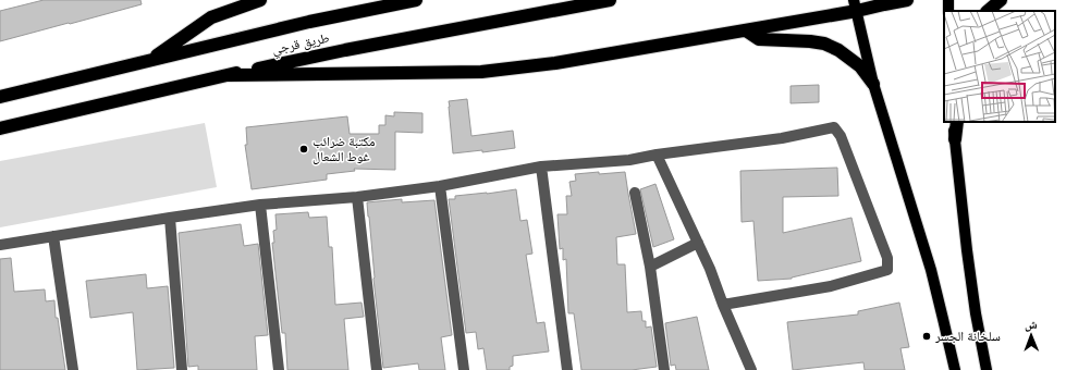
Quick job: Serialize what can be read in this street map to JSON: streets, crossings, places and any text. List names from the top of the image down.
{
  "streets": {
    "highway": ["طريق قرجي"]
  },
  "places": ["مكتبة ضرائب غوط الشعال", "سلخانة الجسر"],
  "north": "top"
}
